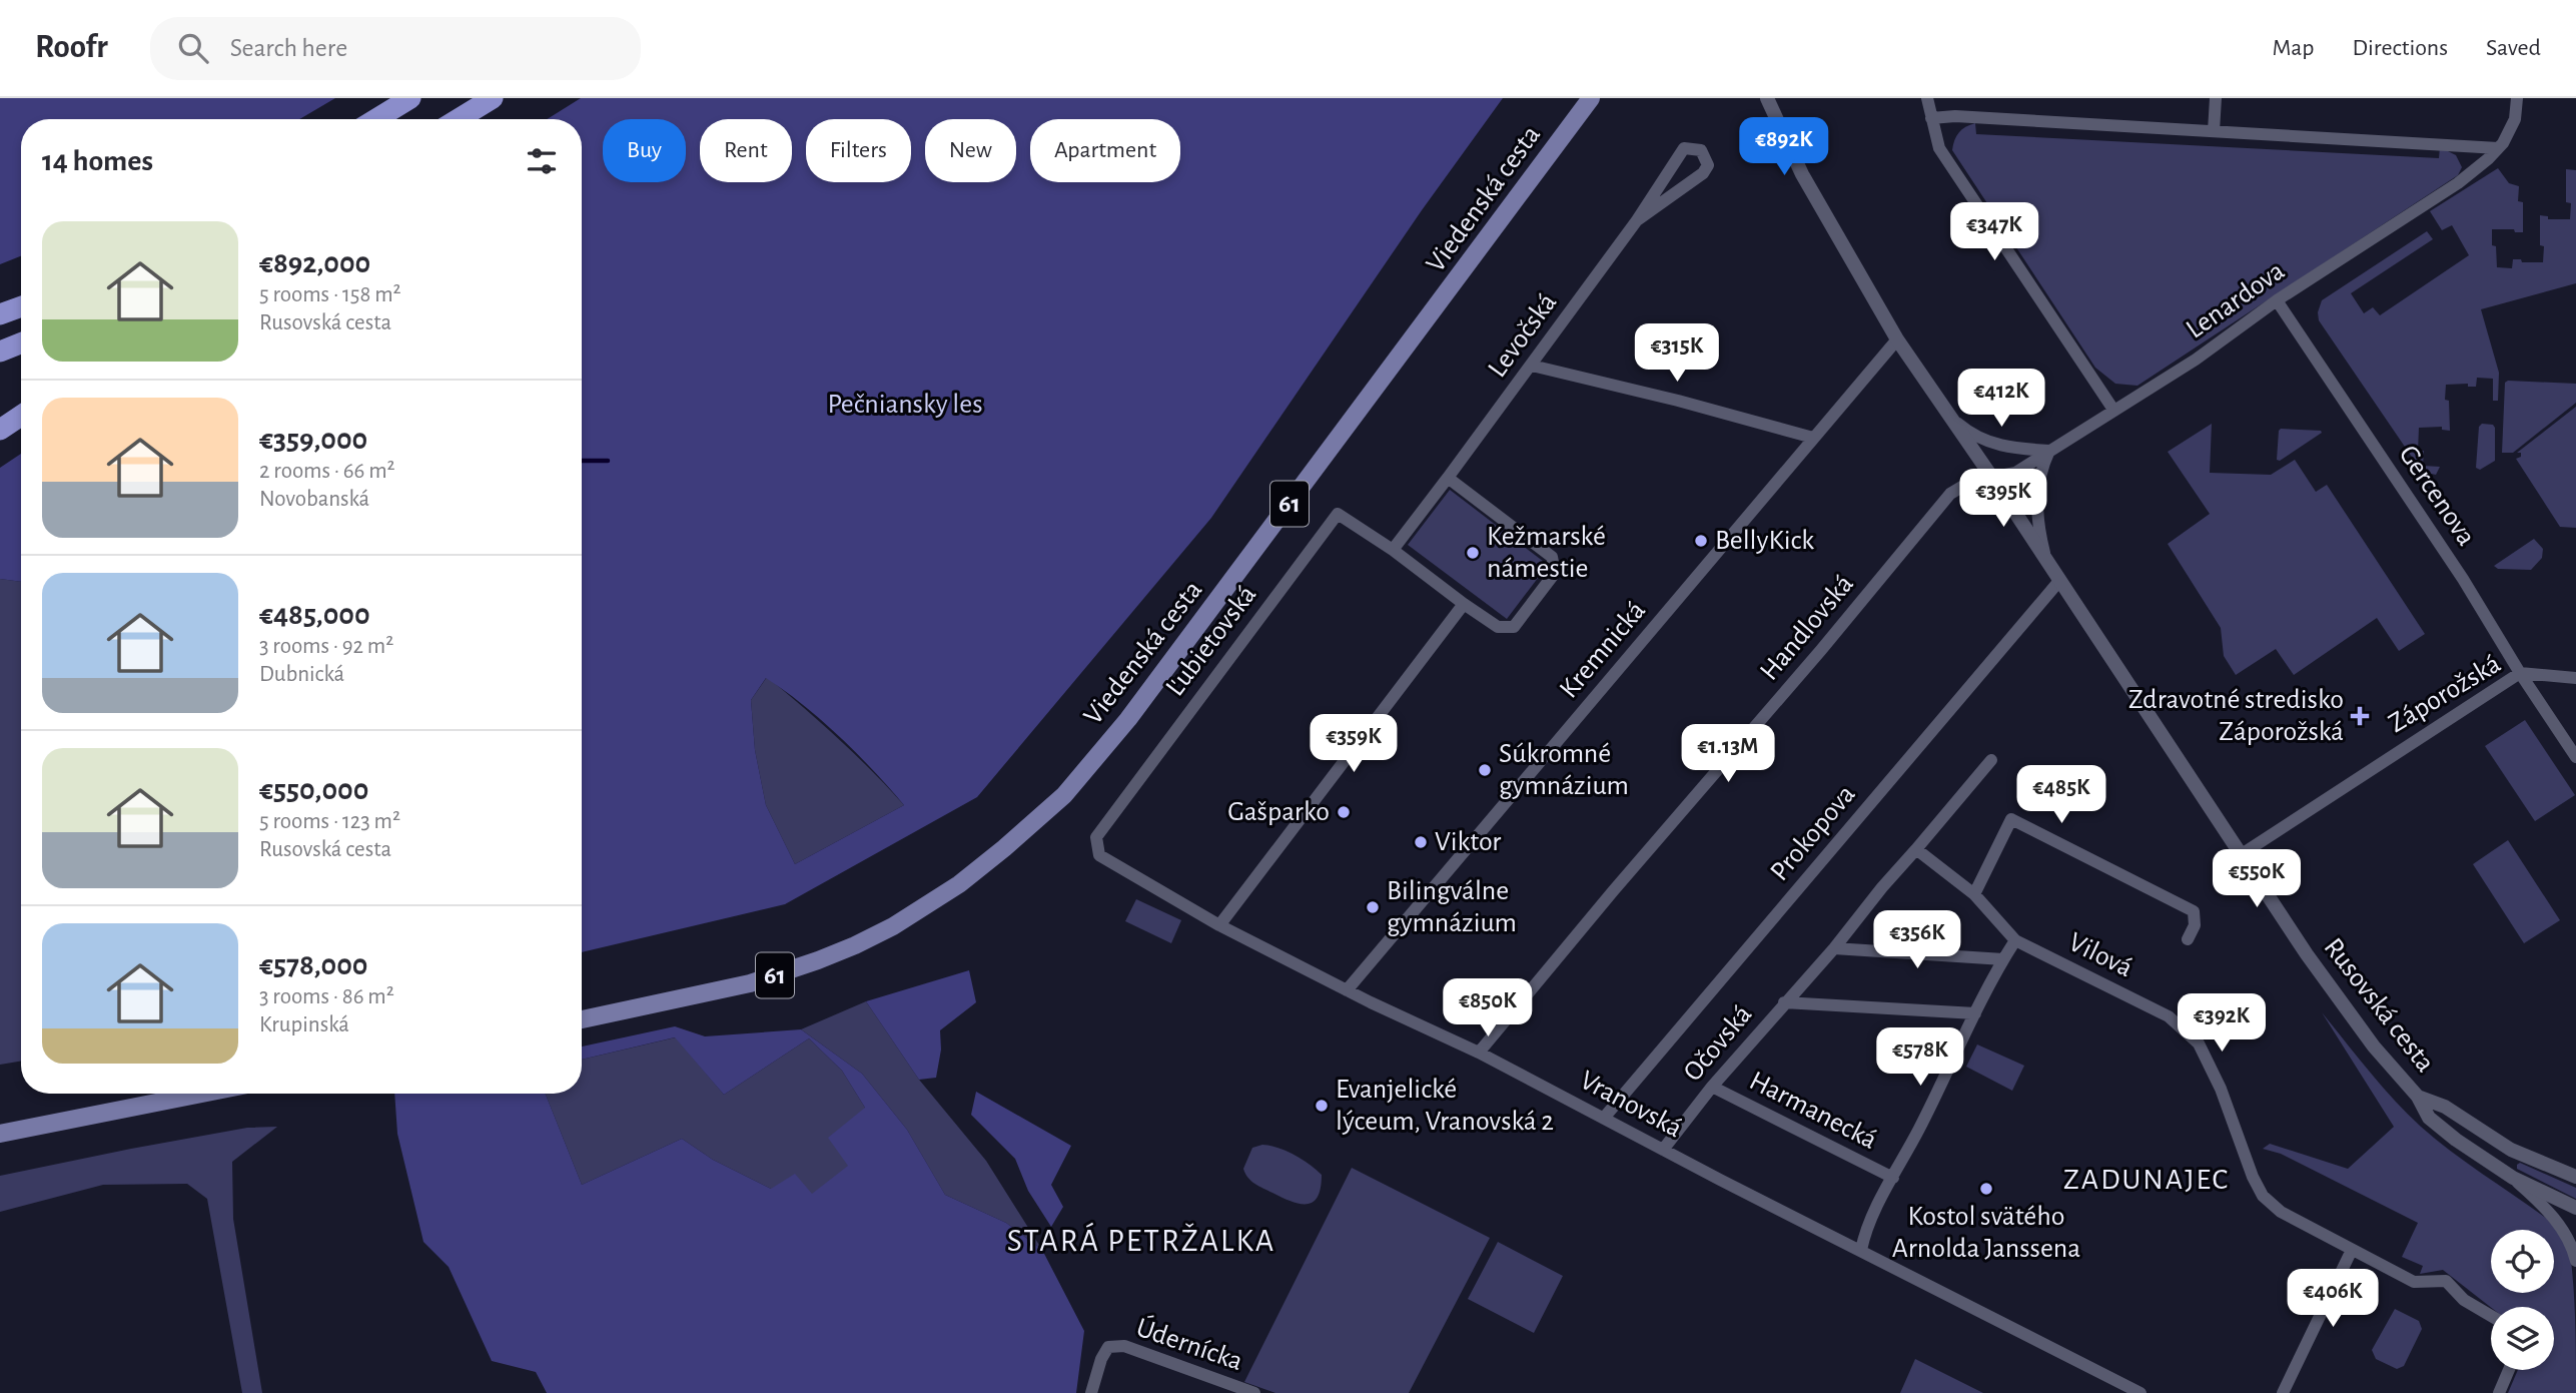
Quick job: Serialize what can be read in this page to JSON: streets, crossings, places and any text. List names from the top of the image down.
{
  "streets": {
    "main road": ["Viedenská cesta", "61"],
    "street": [
      "Lenardova",
      "Levočská",
      "Gercenova",
      "Handlovská",
      "Ľubietovská",
      "Kremnická",
      "Záporožská",
      "Prokopova",
      "Vilová",
      "Rusovská cesta",
      "Očovská",
      "Vranovská",
      "Harmanecká",
      "Údernícka"
    ]
  },
  "crossings": [
    ["Lenardova", "Gercenova"],
    ["Lenardova", "Handlovská"],
    ["Lenardova", "Rusovská cesta"],
    ["Gercenova", "Záporožská"],
    ["Handlovská", "Rusovská cesta"],
    ["Handlovská", "Vranovská"],
    ["Ľubietovská", "Vranovská"],
    ["Kremnická", "Rusovská cesta"],
    ["Kremnická", "Vranovská"],
    ["Záporožská", "Rusovská cesta"],
    ["Prokopova", "Rusovská cesta"],
    ["Prokopova", "Vranovská"],
    ["Vilová", "Očovská"],
    ["Očovská", "Vranovská"],
    ["Očovská", "Harmanecká"]
  ],
  "districts": ["ZADUNAJEC", "STARÁ PETRŽALKA"],
  "parks": ["Pečniansky les"],
  "places": {
    "other": [
      "BellyKick",
      "Kežmarské námestie",
      "Súkromné gymnázium",
      "Gašparko",
      "Viktor",
      "Bilingválne gymnázium",
      "Evanjelické lýceum, Vranovská 2",
      "Kostol svätého Arnolda Janssena"
    ],
    "health": ["Zdravotné stredisko Záporožská"]
  },
  "page": {
    "header": "Roofr",
    "search": "Search here",
    "nav": ["Map", "Directions", "Saved"],
    "price": [
      "€892K",
      "€347K",
      "€315K",
      "€412K",
      "€395K",
      "€359K",
      "€1.13M",
      "€485K",
      "€550K",
      "€356K",
      "€850K",
      "€392K",
      "€578K",
      "€406K"
    ],
    "chip": [
      "Buy",
      "Rent",
      "Filters",
      "New",
      "Apartment"
    ],
    "heading": "14 homes",
    "list": [
      {
        "name": "€892,000",
        "note": "5 rooms · 158 m² · Rusovská cesta"
      },
      {
        "name": "€359,000",
        "note": "2 rooms · 66 m² · Novobanská"
      },
      {
        "name": "€485,000",
        "note": "3 rooms · 92 m² · Dubnická"
      },
      {
        "name": "€550,000",
        "note": "5 rooms · 123 m² · Rusovská cesta"
      },
      {
        "name": "€578,000",
        "note": "3 rooms · 86 m² · Krupinská"
      }
    ]
  }
}
